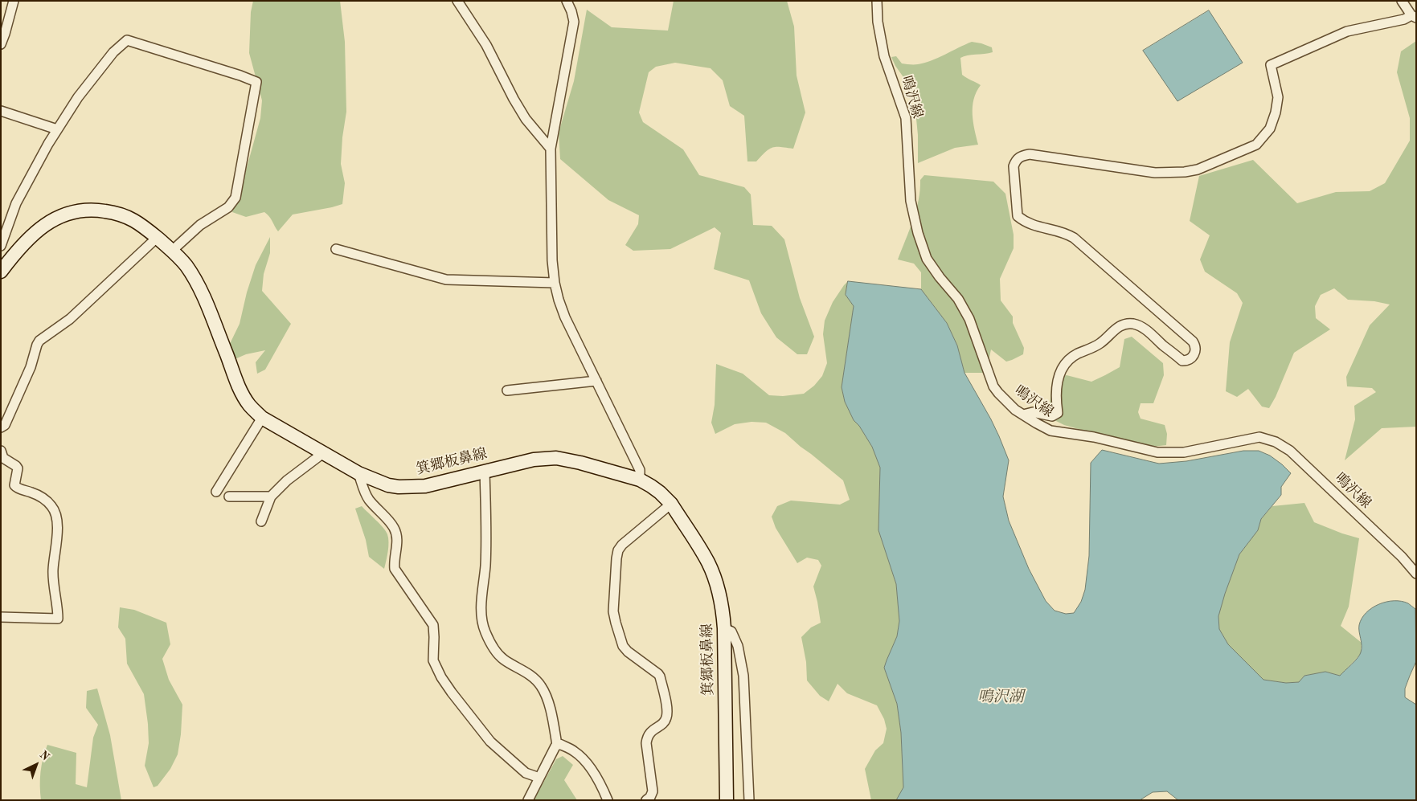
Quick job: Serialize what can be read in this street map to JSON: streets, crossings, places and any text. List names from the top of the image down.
{
  "streets": {
    "main road": ["箕郷板鼻線"],
    "street": ["鳴沢線"]
  },
  "water": ["鳴沢湖"],
  "north": "top right"
}
